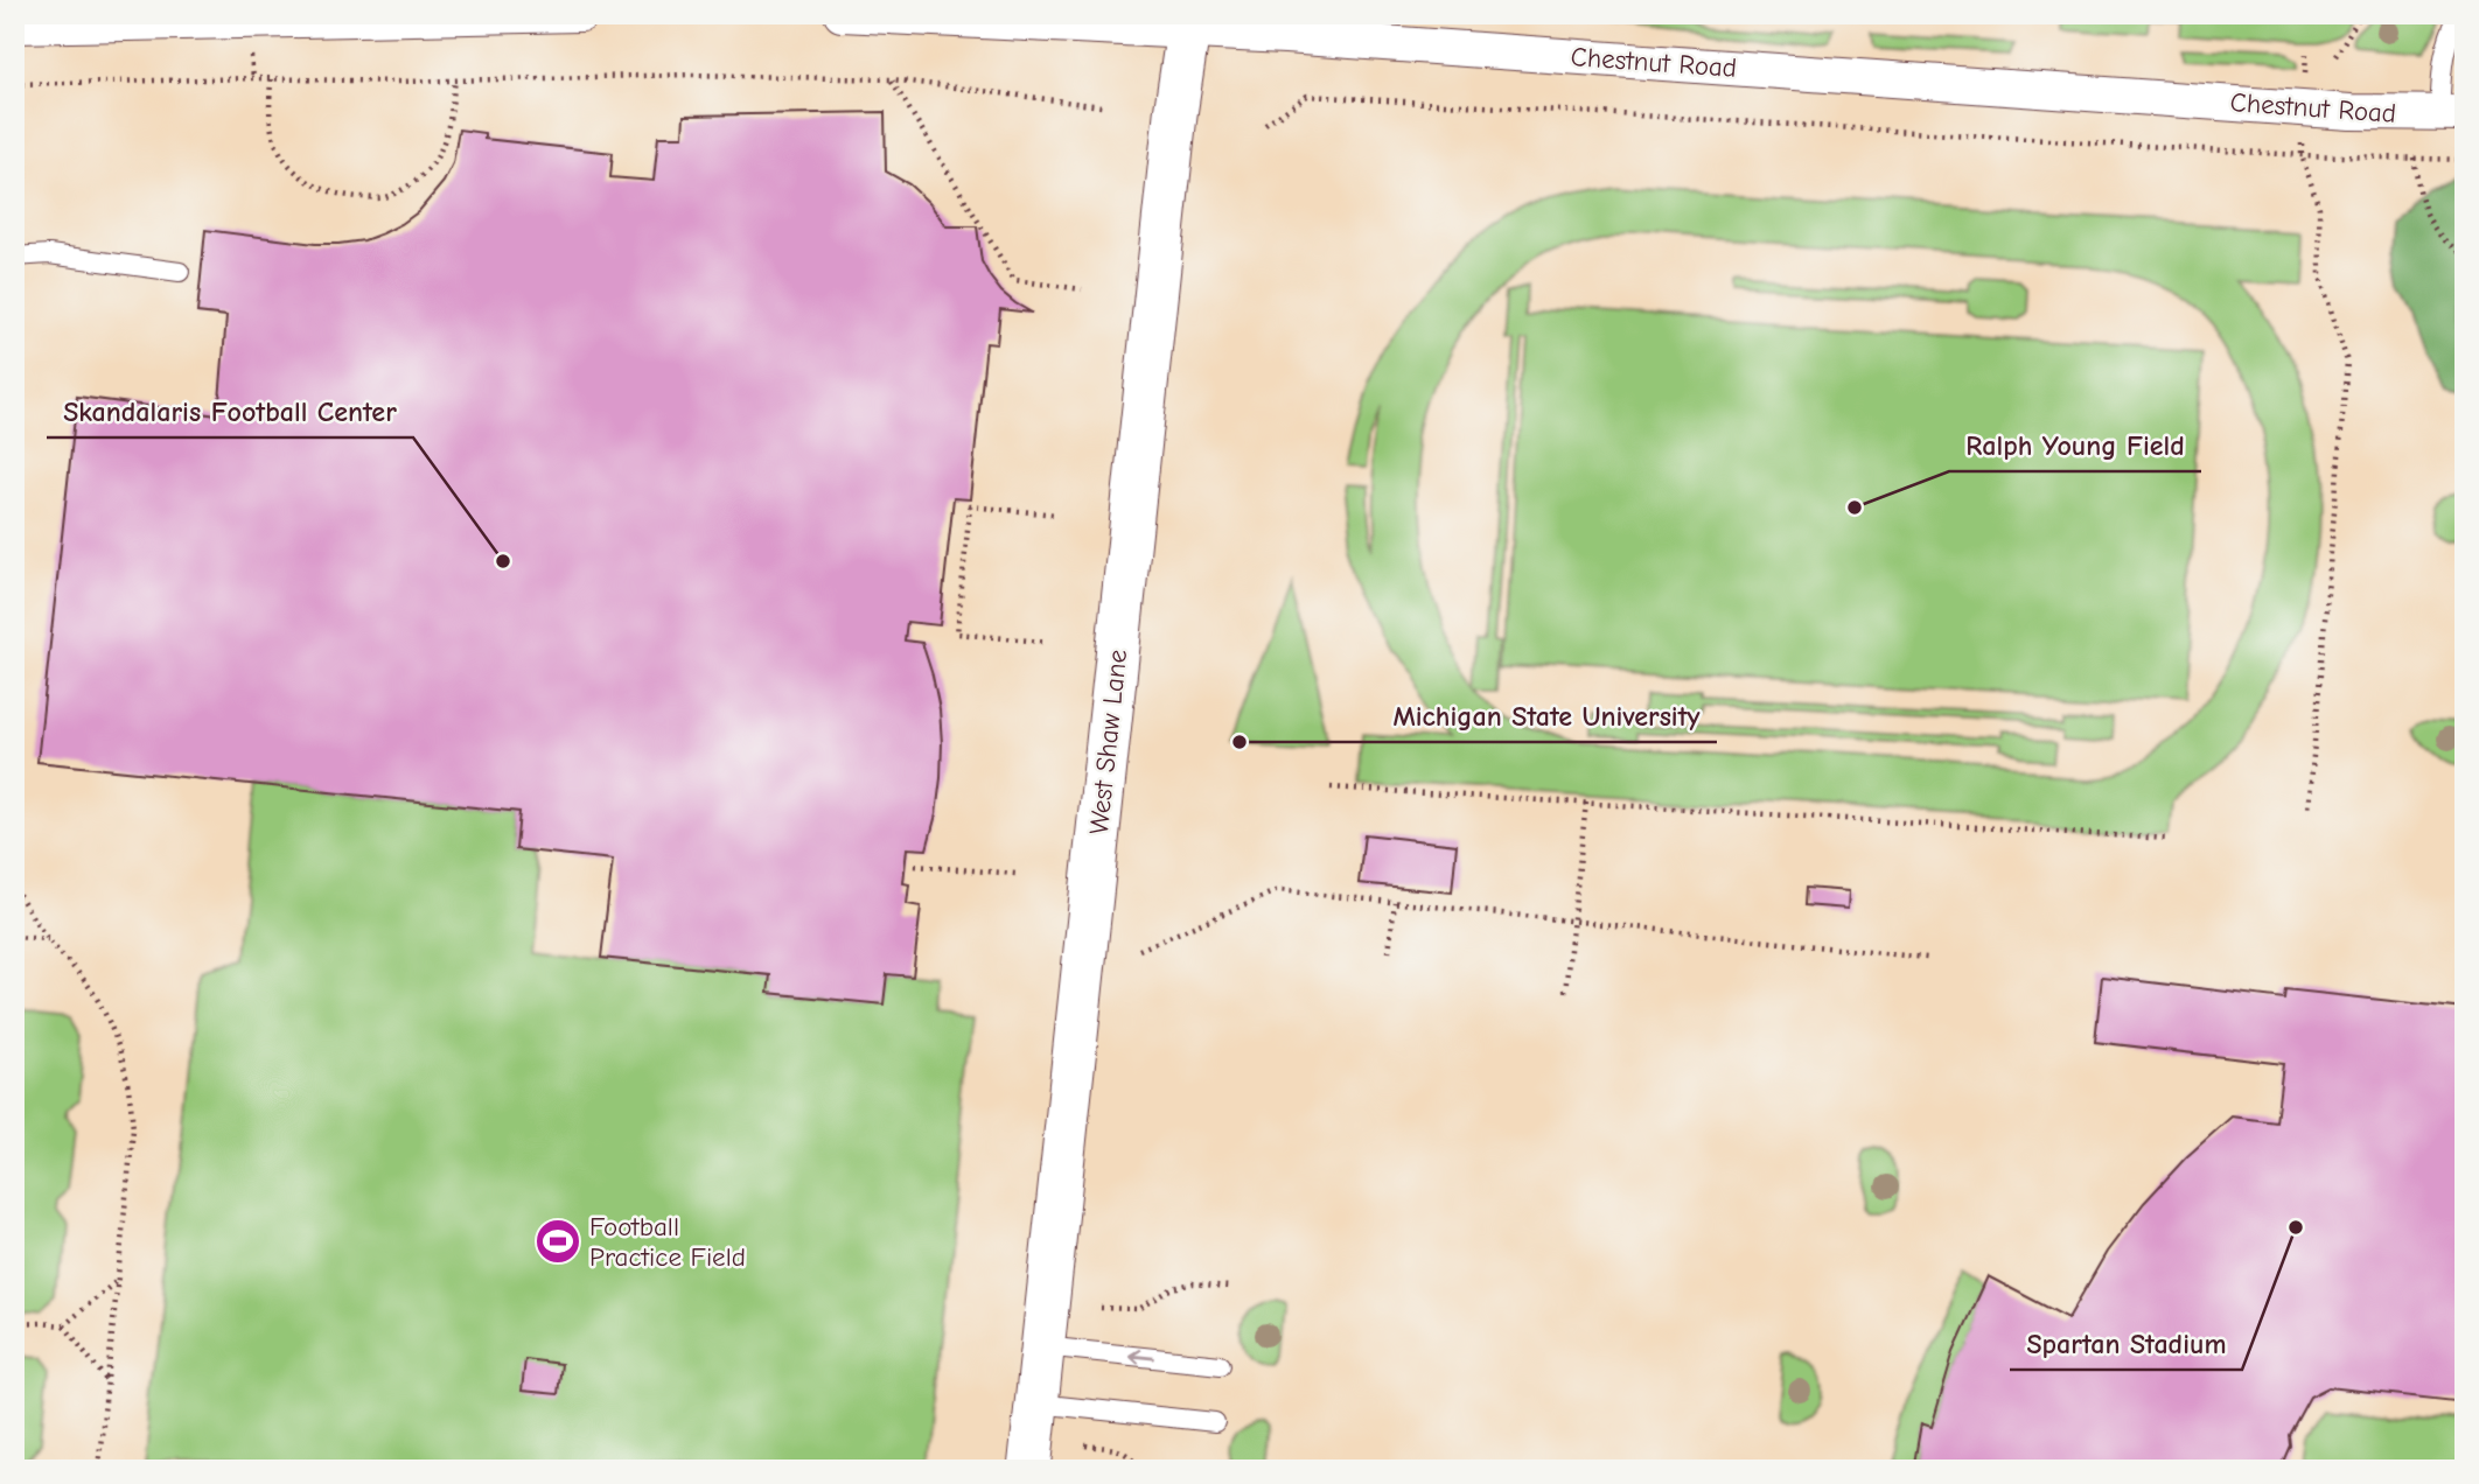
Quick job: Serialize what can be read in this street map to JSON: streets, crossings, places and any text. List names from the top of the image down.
{
  "streets": {
    "street": ["Chestnut Road", "West Shaw Lane"]
  },
  "crossings": [
    ["Chestnut Road", "West Shaw Lane"]
  ],
  "places": {
    "other": [
      "Ralph Young Field",
      "Skandalaris Football Center",
      "Michigan State University",
      "Spartan Stadium"
    ],
    "sports": ["Football Practice Field"]
  }
}
